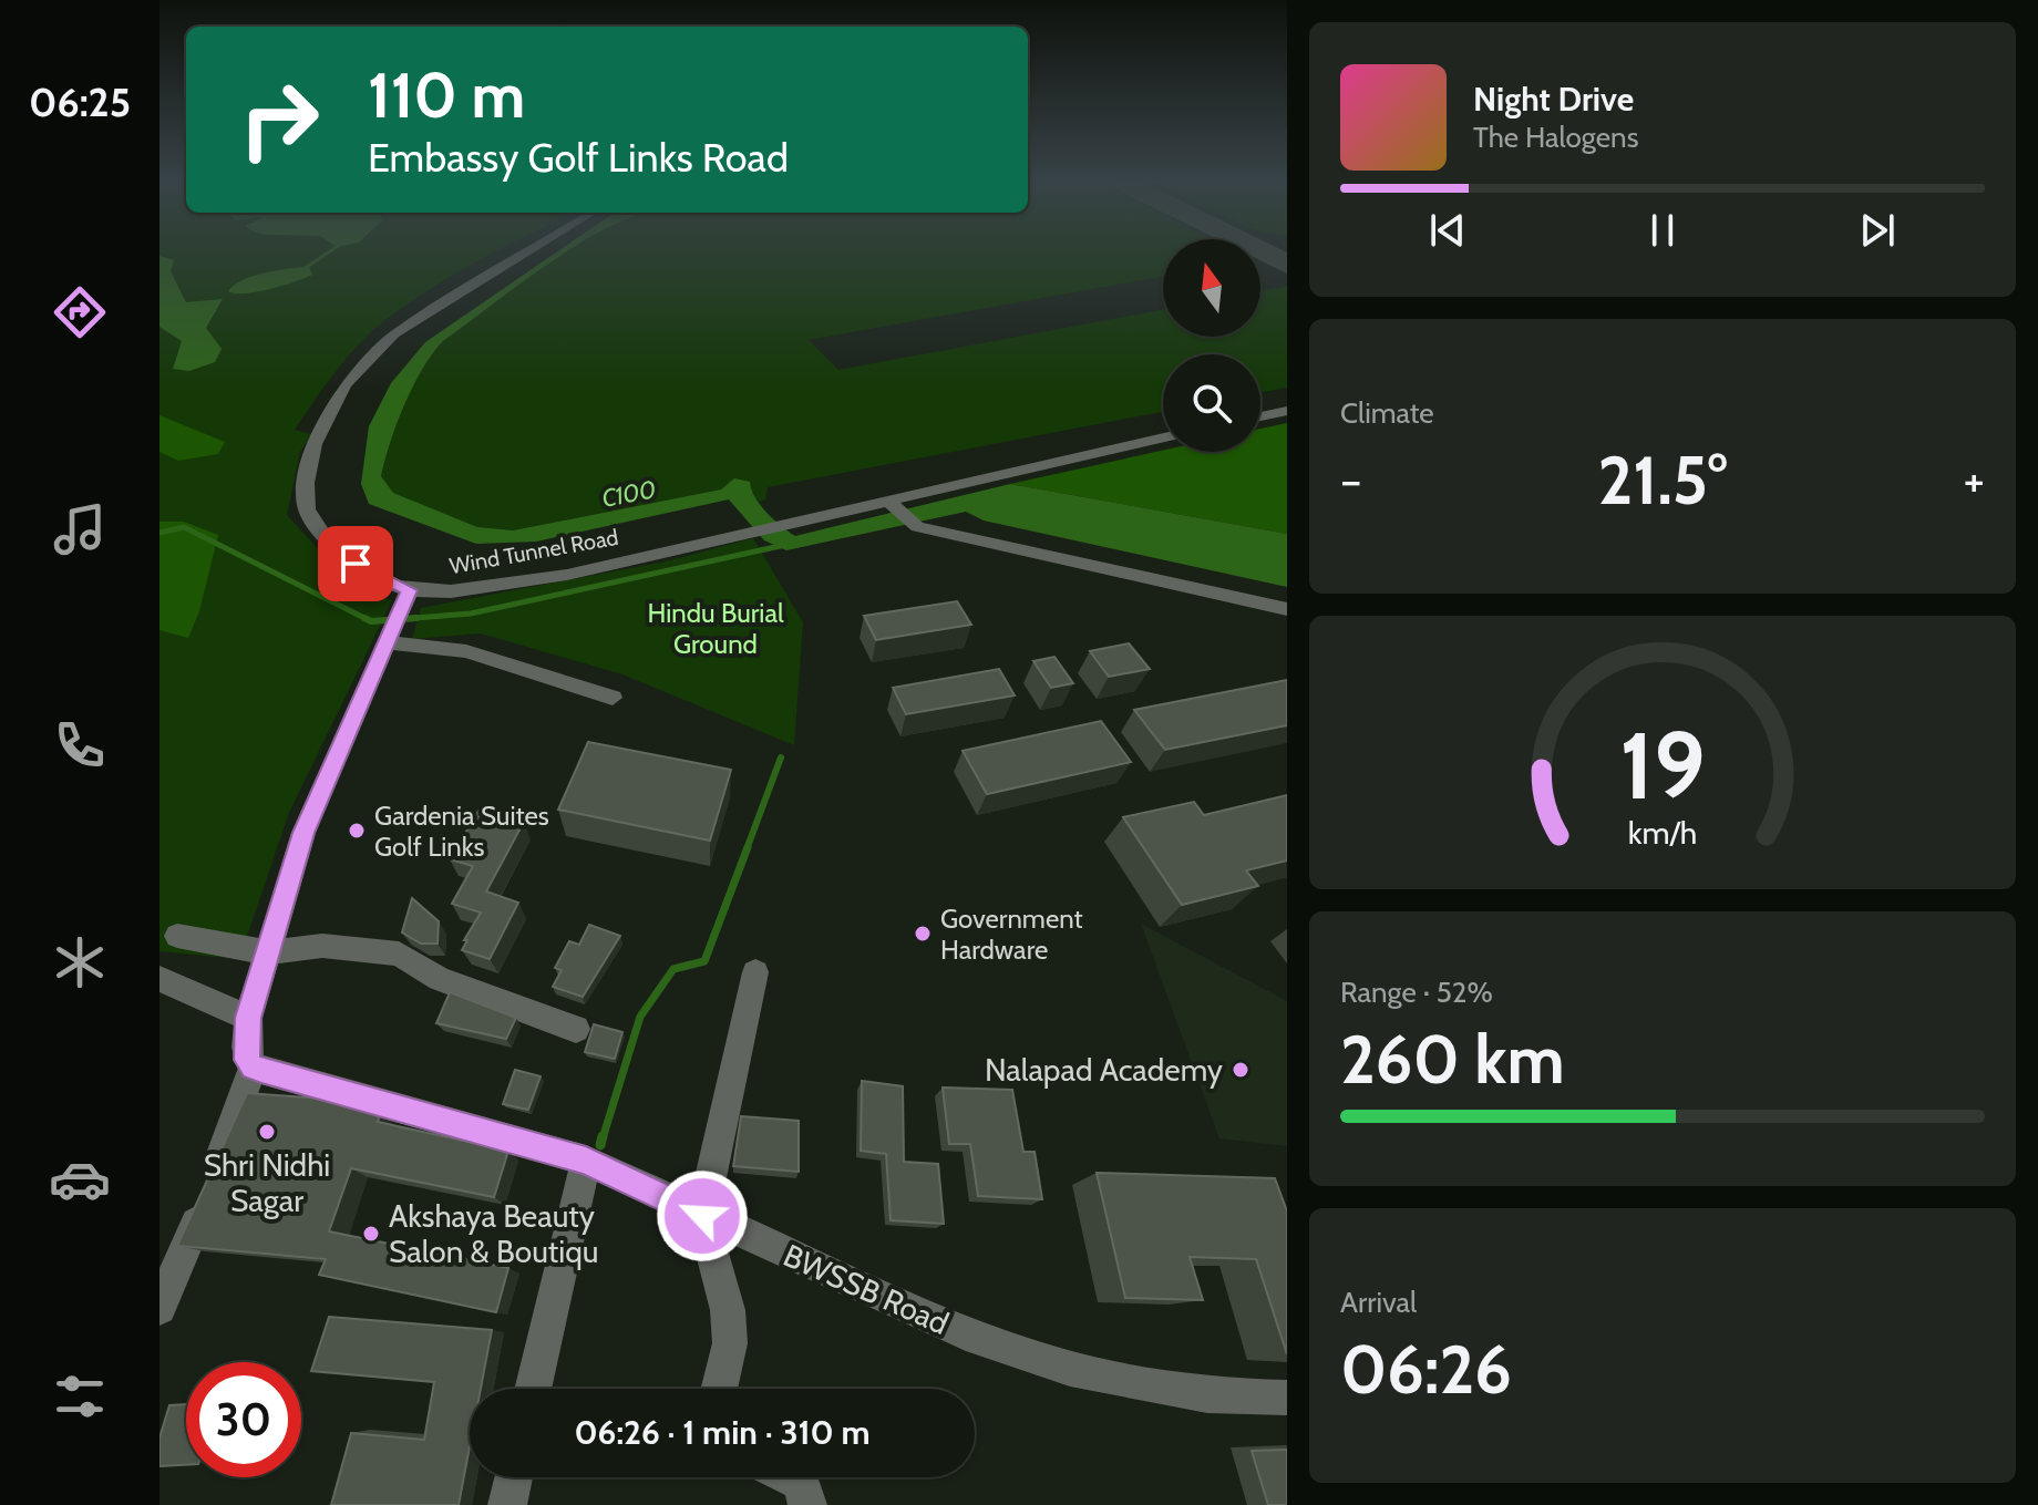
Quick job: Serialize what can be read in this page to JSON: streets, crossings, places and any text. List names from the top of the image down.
{
  "streets": {
    "street": ["Wind Tunnel Road", "BWSSB Road"]
  },
  "water": ["C100"],
  "parks": ["Hindu Burial Ground"],
  "places": [
    "Gardenia Suites Golf Links",
    "Government Hardware",
    "Nalapad Academy",
    "Shri Nidhi Sagar",
    "Akshaya Beauty Salon & Boutiqu"
  ],
  "north": "top",
  "page": {
    "tabs": "06:25",
    "turn": ["110 m", "Embassy Golf Links Road"],
    "song": ["Night Drive", "The Halogens"],
    "tile": [
      "Climate",
      ["Range · 52%", "260 km"],
      ["Arrival", "06:26"]
    ],
    "heat": ["−", "21.5°", "+"],
    "limit": "30",
    "trip": "06:26 · 1 min · 310 m",
    "gauge": ["19", "km/h"]
  }
}
